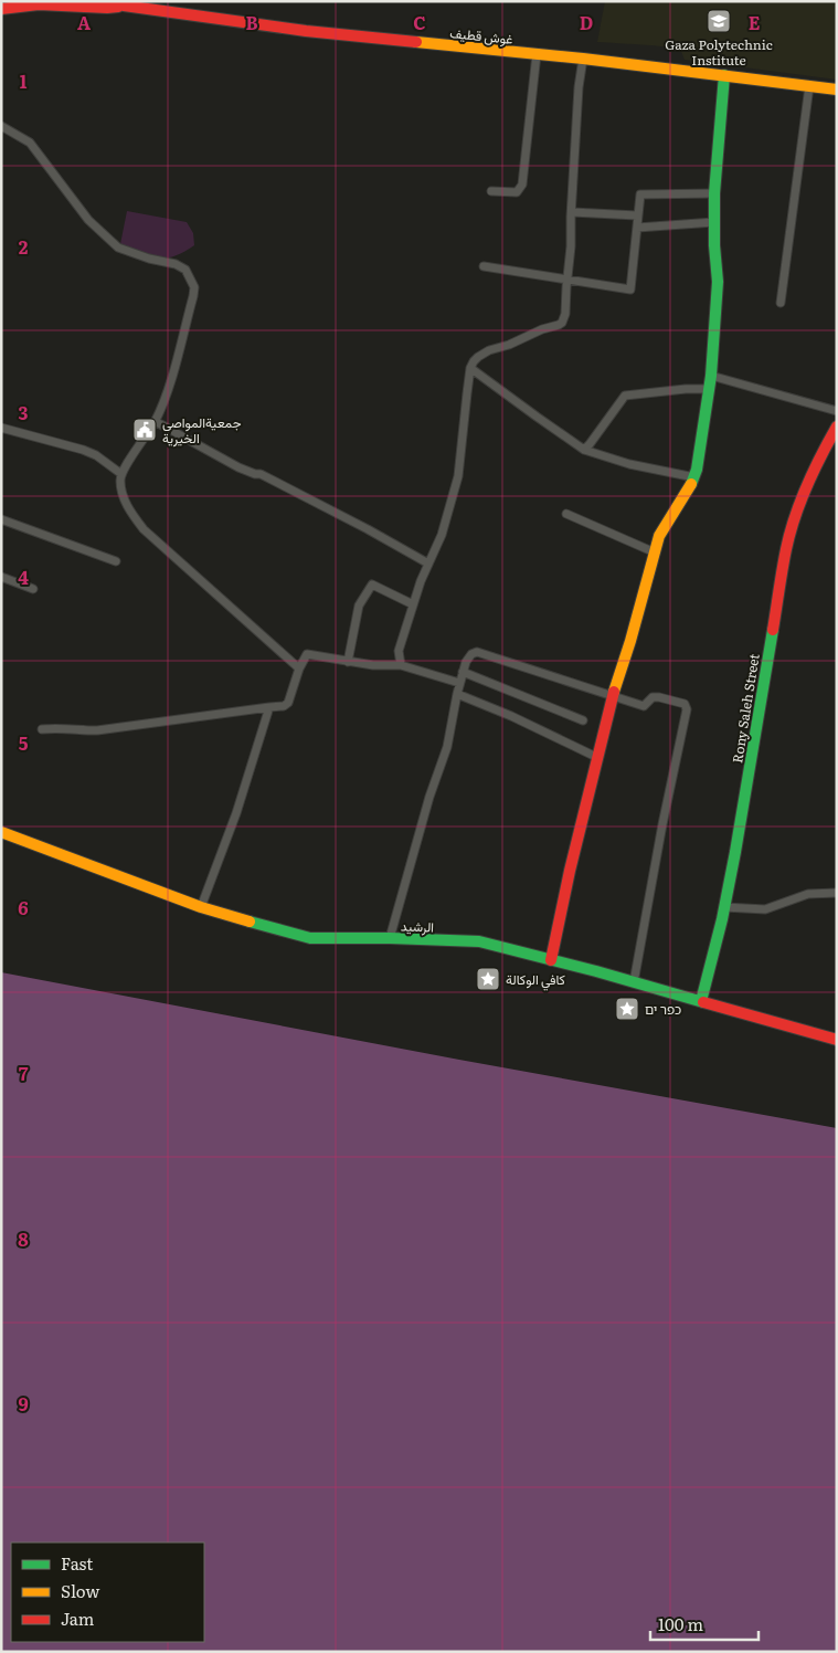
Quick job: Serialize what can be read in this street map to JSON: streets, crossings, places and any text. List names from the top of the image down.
{
  "streets": {
    "main road": ["غوش قطيف", "Rony Saleh Street", "الرشيد"]
  },
  "crossings": [
    ["Rony Saleh Street", "الرشيد"]
  ],
  "places": {
    "school or university": ["Gaza Polytechnic Institute"],
    "public building": ["جمعيةالمواصي الخيرية"],
    "place": ["كافي الوكالة", "כפר ים"]
  },
  "legend": ["Fast", "Slow", "Jam"],
  "scale_bar": "100 m",
  "grid": {
    "columns": [
      "A",
      "B",
      "C",
      "D",
      "E"
    ],
    "rows": [
      "1",
      "2",
      "3",
      "4",
      "5",
      "6",
      "7",
      "8",
      "9"
    ]
  }
}
